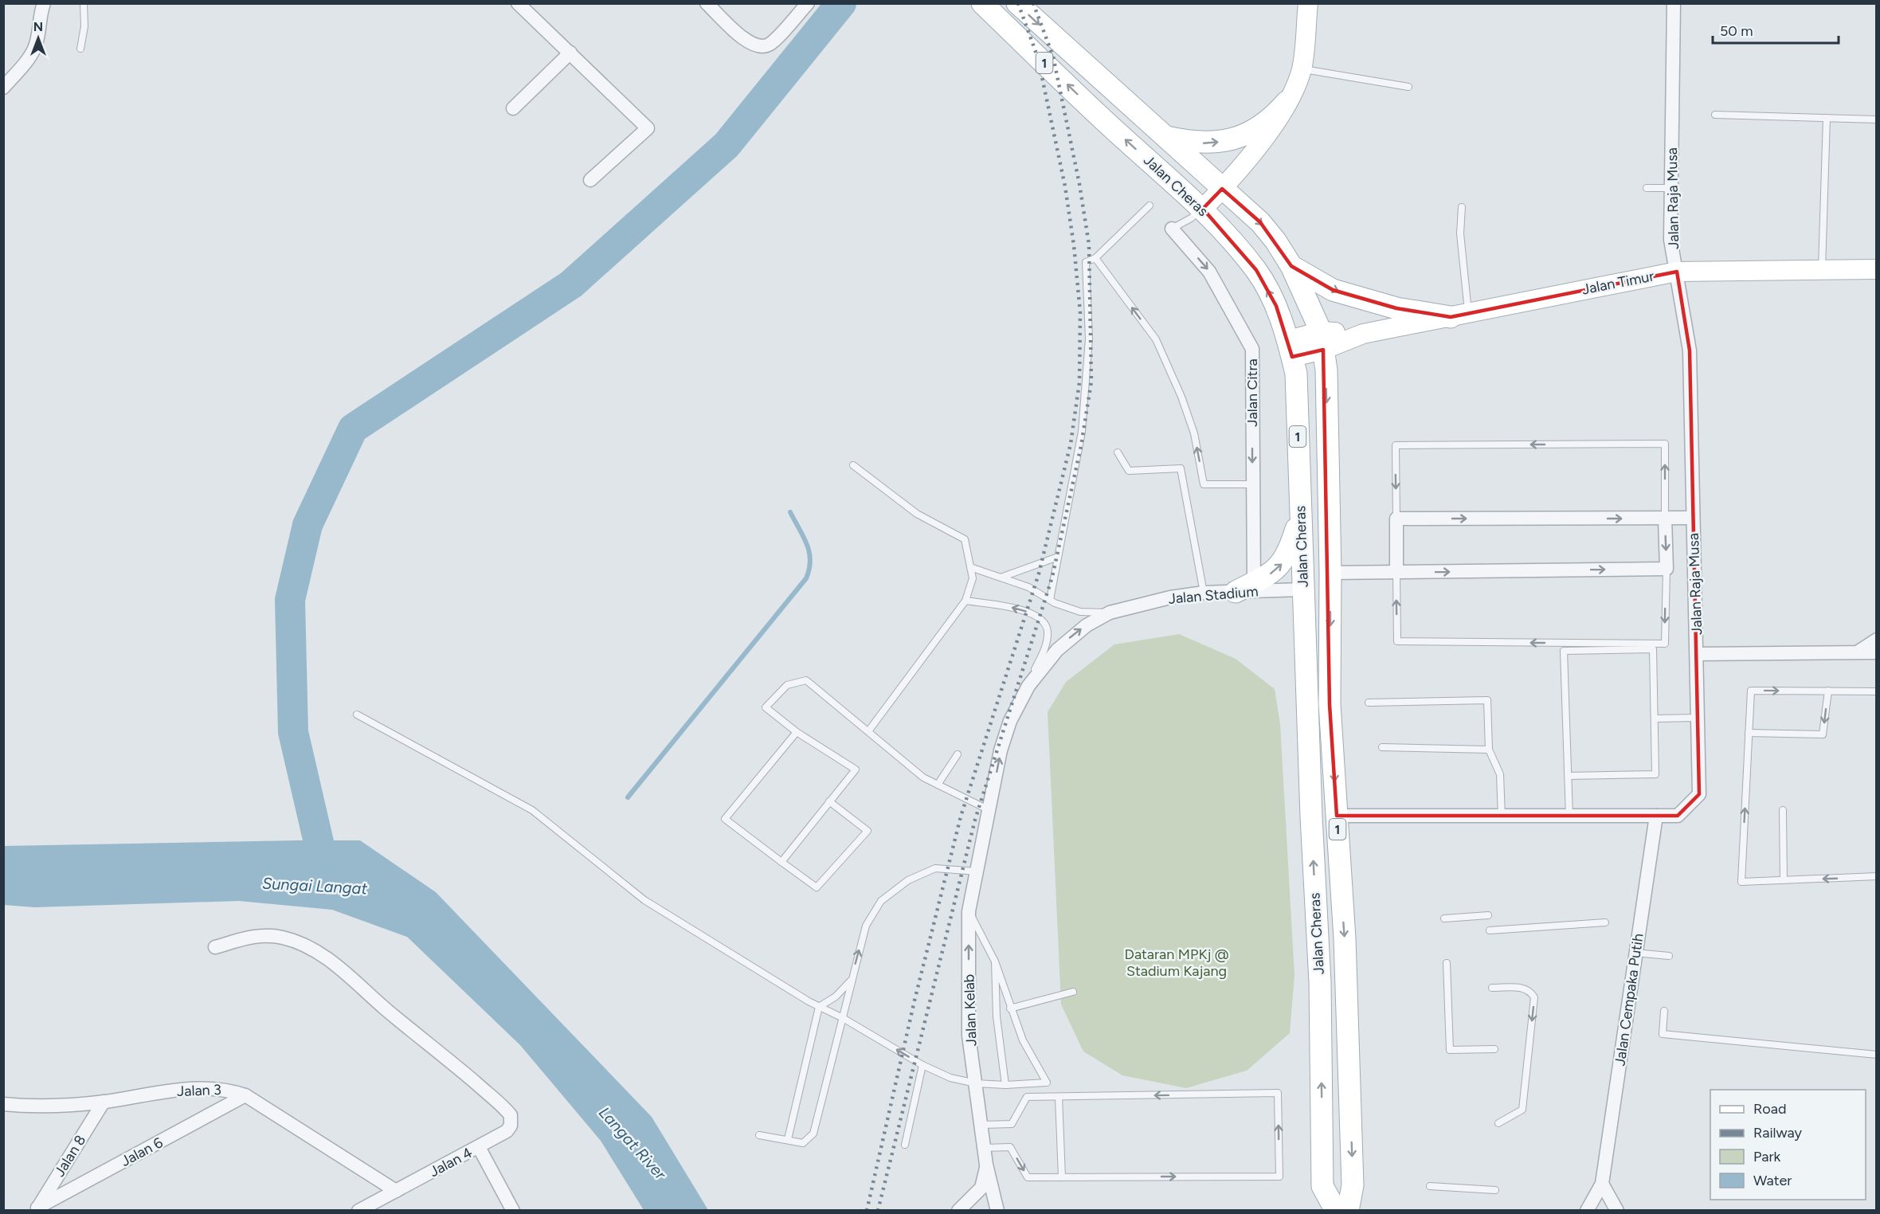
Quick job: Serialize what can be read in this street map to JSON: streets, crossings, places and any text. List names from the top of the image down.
{
  "streets": {
    "main road": ["1", "Jalan Cheras", "Jalan Timur"],
    "street": [
      "Jalan Raja Musa",
      "Jalan Citra",
      "Jalan Stadium",
      "Jalan Cempaka Putih",
      "Jalan Kelab",
      "Jalan 3",
      "Jalan 6",
      "Jalan 8",
      "Jalan 4"
    ]
  },
  "crossings": [
    ["Jalan Cheras", "Jalan Raja Musa"],
    ["Jalan Cheras", "Jalan Timur"],
    ["Jalan Cheras", "Jalan Stadium"],
    ["Jalan Raja Musa", "Jalan Timur"],
    ["Jalan Raja Musa", "Jalan Cempaka Putih"],
    ["Jalan Citra", "Jalan Stadium"],
    ["Jalan Stadium", "Jalan Kelab"],
    ["Jalan 3", "Jalan 6"],
    ["Jalan 3", "Jalan 8"],
    ["Jalan 3", "Jalan 4"],
    ["Jalan 6", "Jalan 8"]
  ],
  "one_way": ["Jalan Citra", "Jalan Stadium", "Jalan Kelab"],
  "water": ["Sungai Langat", "Langat River"],
  "parks": ["Dataran MPKj @ Stadium Kajang"],
  "legend": [
    "Road",
    "Railway",
    "Park",
    "Water"
  ],
  "scale_bar": "50 m",
  "north": "top"
}
